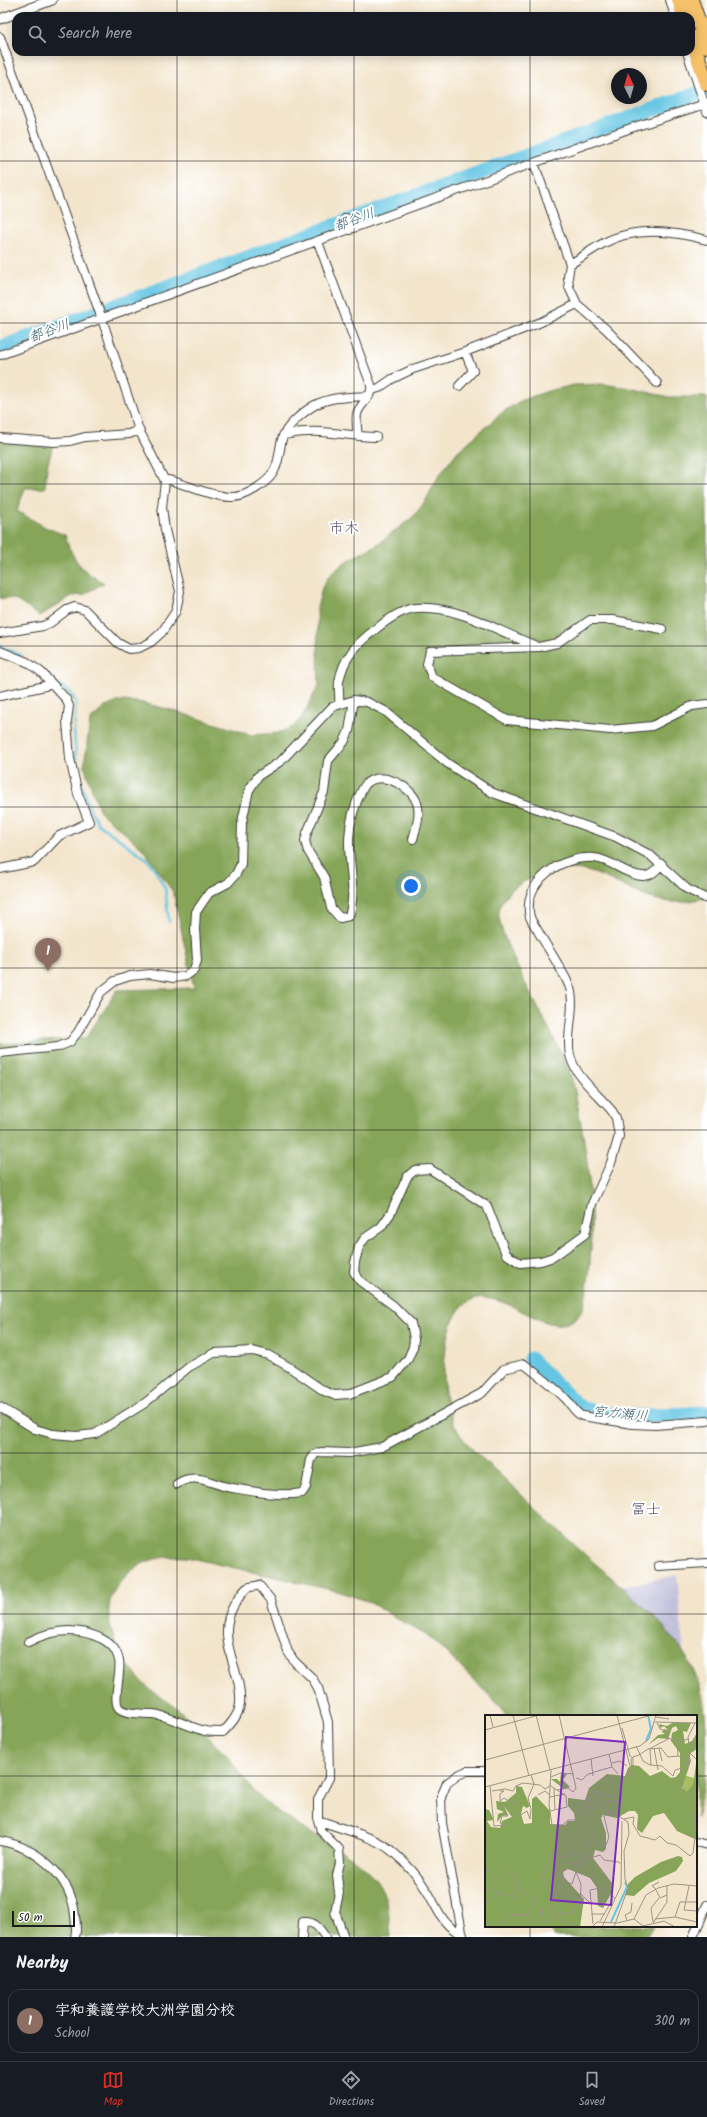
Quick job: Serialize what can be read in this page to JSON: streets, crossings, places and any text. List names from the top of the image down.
{
  "districts": ["市木", "冨士"],
  "water": ["都谷川", "宮ガ瀬川"],
  "scale_bar": "50 m",
  "north": "top",
  "page": {
    "search": "Search here",
    "pins": "1",
    "scale": "50 m",
    "heading": "Nearby",
    "list": [
      {
        "mark": "1",
        "name": "宇和養護学校大洲学園分校",
        "note": "School",
        "value": "300 m"
      }
    ],
    "nav": ["Map", "Directions", "Saved"]
  }
}
